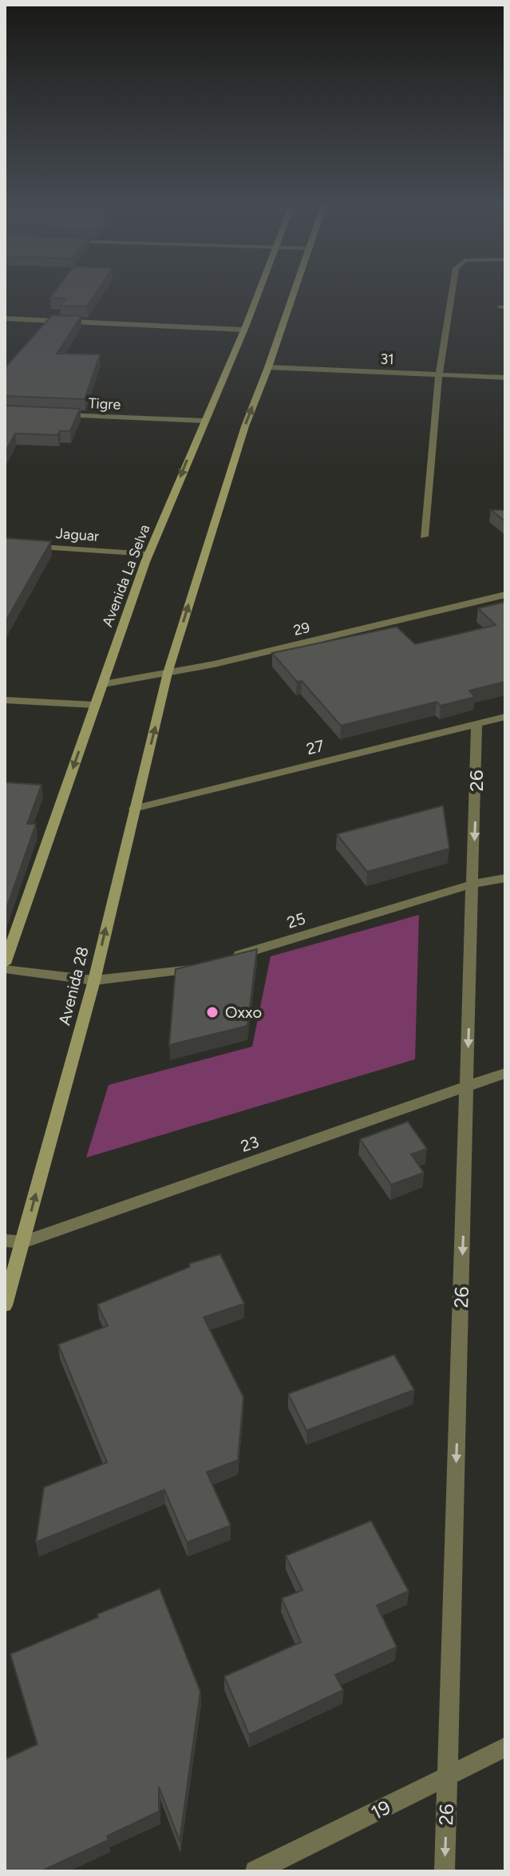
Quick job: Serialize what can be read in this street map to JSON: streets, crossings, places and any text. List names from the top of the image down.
{
  "streets": {
    "street": [
      "31",
      "Tigre",
      "Jaguar",
      "Avenida La Selva",
      "29",
      "27",
      "26",
      "25",
      "Avenida 28",
      "23",
      "19"
    ]
  },
  "crossings": [
    ["Tigre", "Avenida La Selva"],
    ["Jaguar", "Avenida La Selva"],
    ["Avenida La Selva", "29"],
    ["29", "Avenida 28"],
    ["27", "26"],
    ["27", "Avenida 28"],
    ["26", "25"],
    ["26", "23"],
    ["26", "19"],
    ["25", "Avenida 28"],
    ["Avenida 28", "23"]
  ],
  "one_way": ["26", "Avenida 28"],
  "places": ["Oxxo"]
}
